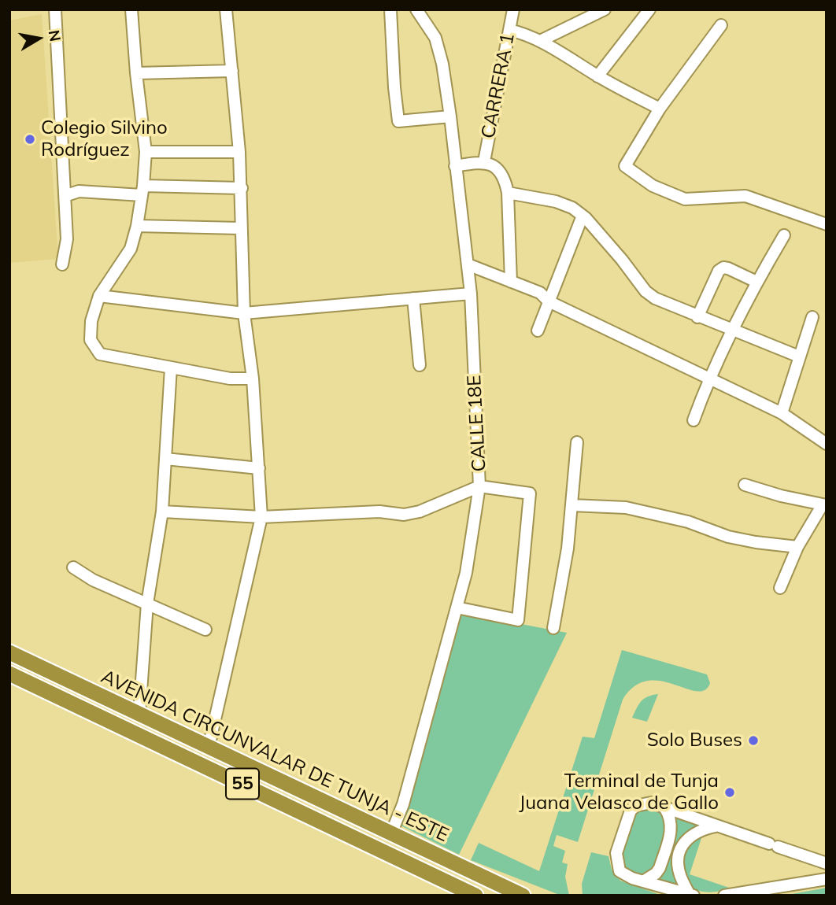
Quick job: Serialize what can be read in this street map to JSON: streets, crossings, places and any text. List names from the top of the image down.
{
  "streets": {
    "highway": ["AVENIDA CIRCUNVALAR DE TUNJA - ESTE", "55"],
    "street": ["CARRERA 1", "CALLE 18E"]
  },
  "crossings": [
    ["CALLE 18E", "AVENIDA CIRCUNVALAR DE TUNJA - ESTE"]
  ],
  "places": ["Colegio Silvino Rodríguez", "Solo Buses", "Terminal de Tunja Juana Velasco de Gallo"],
  "north": "right"
}
